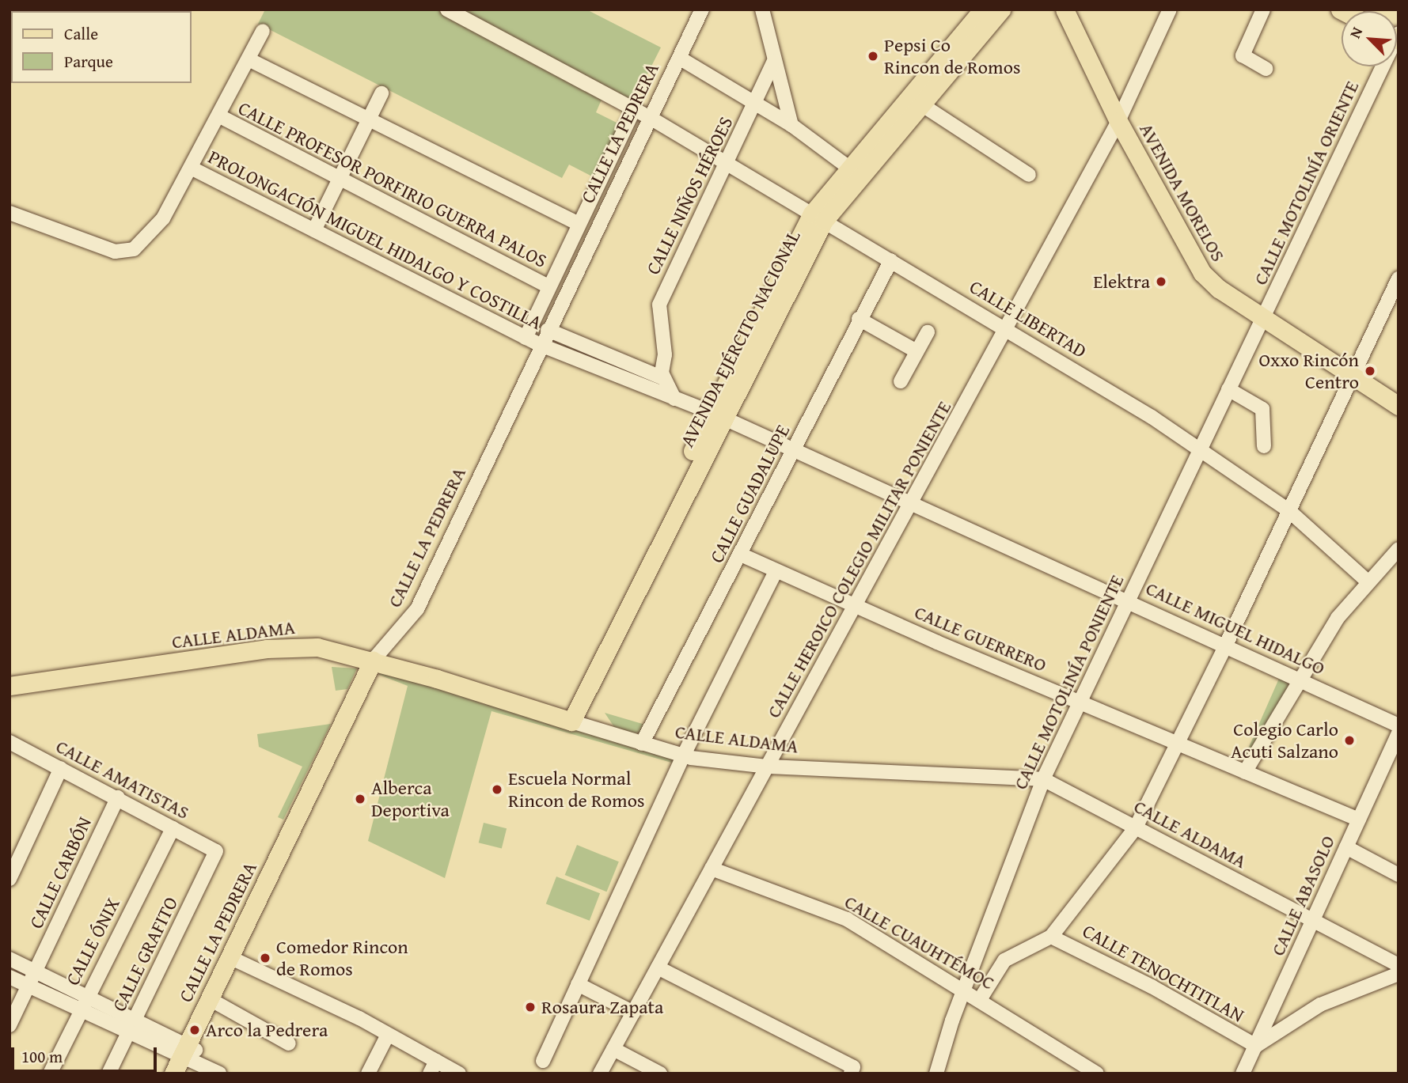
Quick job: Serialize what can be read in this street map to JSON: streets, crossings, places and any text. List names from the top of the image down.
{
  "streets": {
    "main road": [
      "CALLE LA PEDRERA",
      "AVENIDA MORELOS",
      "AVENIDA EJÉRCITO NACIONAL",
      "CALLE ALDAMA"
    ],
    "street": [
      "CALLE MOTOLINÍA ORIENTE",
      "CALLE PROFESOR PORFIRIO GUERRA PALOS",
      "CALLE NIÑOS HÉROES",
      "PROLONGACIÓN MIGUEL HIDALGO Y COSTILLA",
      "CALLE LIBERTAD",
      "CALLE GUADALUPE",
      "CALLE HEROICO COLEGIO MILITAR PONIENTE",
      "CALLE MIGUEL HIDALGO",
      "CALLE GUERRERO",
      "CALLE MOTOLINÍA PONIENTE",
      "CALLE AMATISTAS",
      "CALLE CARBÓN",
      "CALLE ABASOLO",
      "CALLE ÓNIX",
      "CALLE CUAUHTÉMOC",
      "CALLE GRAFITO",
      "CALLE TENOCHTITLAN"
    ]
  },
  "crossings": [
    ["CALLE LA PEDRERA", "PROLONGACIÓN MIGUEL HIDALGO Y COSTILLA"],
    ["CALLE LA PEDRERA", "CALLE LIBERTAD"],
    ["CALLE LA PEDRERA", "CALLE ALDAMA"],
    ["CALLE MOTOLINÍA ORIENTE", "AVENIDA MORELOS"],
    ["CALLE MOTOLINÍA ORIENTE", "CALLE MOTOLINÍA PONIENTE"],
    ["AVENIDA MORELOS", "CALLE HEROICO COLEGIO MILITAR PONIENTE"],
    ["AVENIDA MORELOS", "CALLE MOTOLINÍA PONIENTE"],
    ["CALLE NIÑOS HÉROES", "CALLE LIBERTAD"],
    ["CALLE LIBERTAD", "AVENIDA EJÉRCITO NACIONAL"],
    ["CALLE LIBERTAD", "CALLE GUADALUPE"],
    ["CALLE LIBERTAD", "CALLE HEROICO COLEGIO MILITAR PONIENTE"],
    ["CALLE LIBERTAD", "CALLE MOTOLINÍA PONIENTE"],
    ["AVENIDA EJÉRCITO NACIONAL", "CALLE MIGUEL HIDALGO"],
    ["AVENIDA EJÉRCITO NACIONAL", "CALLE ALDAMA"],
    ["CALLE GUADALUPE", "CALLE MIGUEL HIDALGO"],
    ["CALLE GUADALUPE", "CALLE ALDAMA"],
    ["CALLE GUADALUPE", "CALLE GUERRERO"],
    ["CALLE HEROICO COLEGIO MILITAR PONIENTE", "CALLE MIGUEL HIDALGO"],
    ["CALLE HEROICO COLEGIO MILITAR PONIENTE", "CALLE ALDAMA"],
    ["CALLE HEROICO COLEGIO MILITAR PONIENTE", "CALLE GUERRERO"],
    ["CALLE HEROICO COLEGIO MILITAR PONIENTE", "CALLE CUAUHTÉMOC"],
    ["CALLE MIGUEL HIDALGO", "CALLE MOTOLINÍA PONIENTE"],
    ["CALLE ALDAMA", "CALLE MOTOLINÍA PONIENTE"],
    ["CALLE ALDAMA", "CALLE ABASOLO"],
    ["CALLE GUERRERO", "CALLE MOTOLINÍA PONIENTE"],
    ["CALLE GUERRERO", "CALLE ABASOLO"],
    ["CALLE MOTOLINÍA PONIENTE", "CALLE CUAUHTÉMOC"],
    ["CALLE AMATISTAS", "CALLE CARBÓN"],
    ["CALLE AMATISTAS", "CALLE ÓNIX"],
    ["CALLE AMATISTAS", "CALLE GRAFITO"],
    ["CALLE ABASOLO", "CALLE TENOCHTITLAN"]
  ],
  "places": [
    "Pepsi Co Rincon de Romos",
    "Elektra",
    "Oxxo Rincón Centro",
    "Colegio Carlo Acuti Salzano",
    "Escuela Normal Rincon de Romos",
    "Alberca Deportiva",
    "Comedor Rincon de Romos",
    "Rosaura Zapata",
    "Arco la Pedrera"
  ],
  "legend": ["Calle", "Parque"],
  "scale_bar": "100 m",
  "north": "top left"
}
